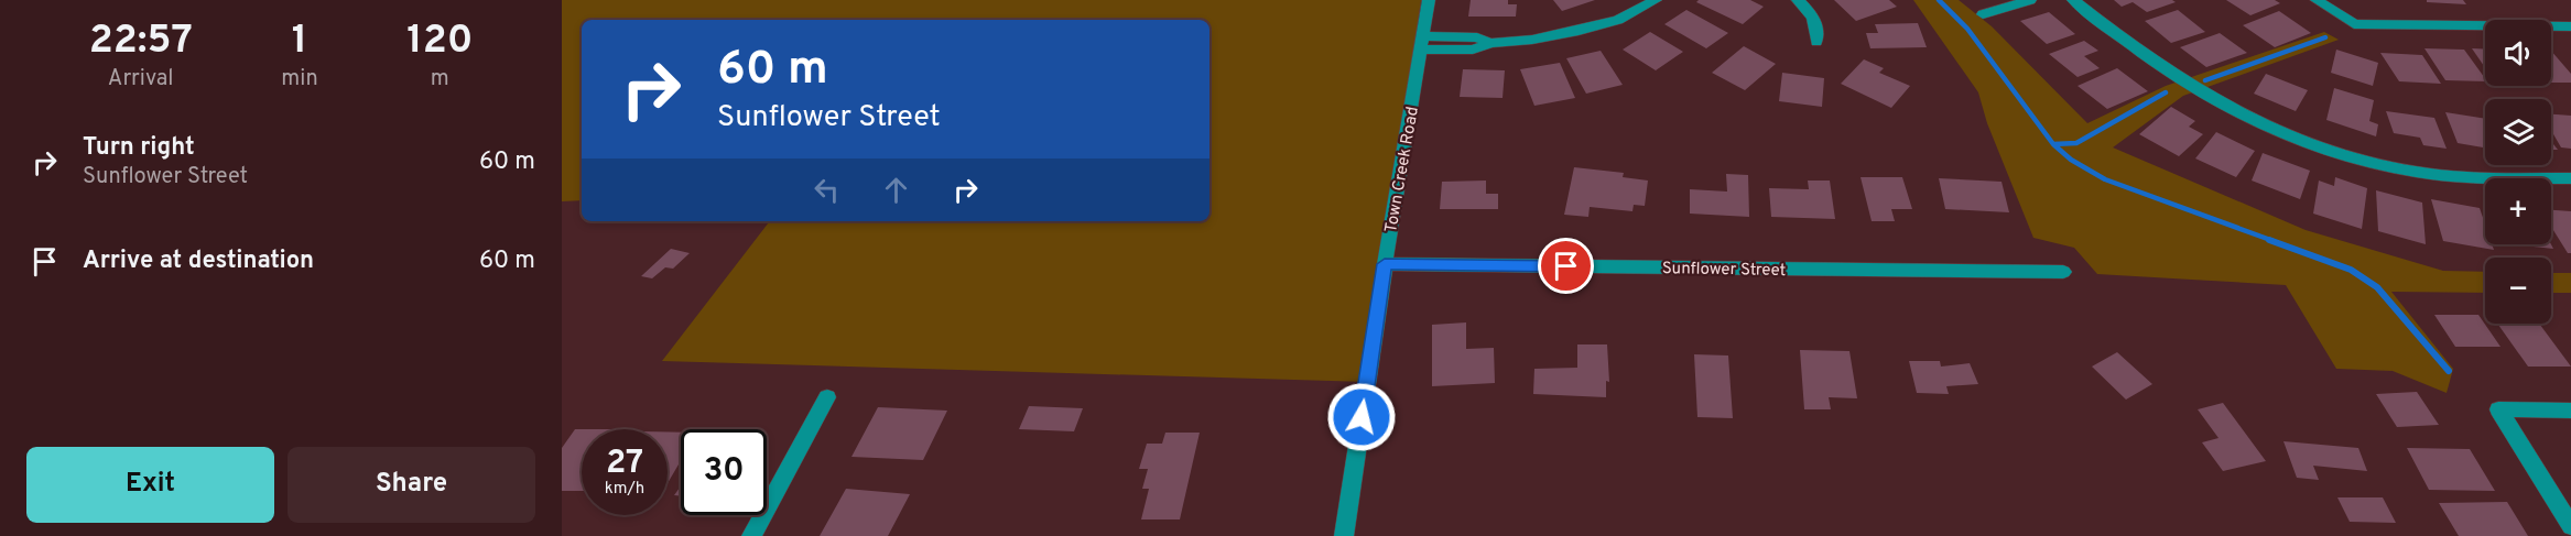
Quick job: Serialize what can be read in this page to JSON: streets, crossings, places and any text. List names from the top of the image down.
{
  "streets": {
    "street": ["Town Creek Road", "Sunflower Street"]
  },
  "crossings": [
    ["Town Creek Road", "Sunflower Street"]
  ],
  "page": {
    "eta": [
      "22:57",
      "Arrival",
      "1",
      "min",
      "120",
      "m"
    ],
    "map_buttons": ["+", "−"],
    "turn": ["60 m", "Sunflower Street"],
    "list": [
      {
        "name": "Turn right",
        "note": "Sunflower Street",
        "value": "60 m"
      },
      {
        "name": "Arrive at destination",
        "value": "60 m"
      }
    ],
    "speed": "27 km/h",
    "limit": "30",
    "buttons": ["Exit", "Share"]
  }
}
